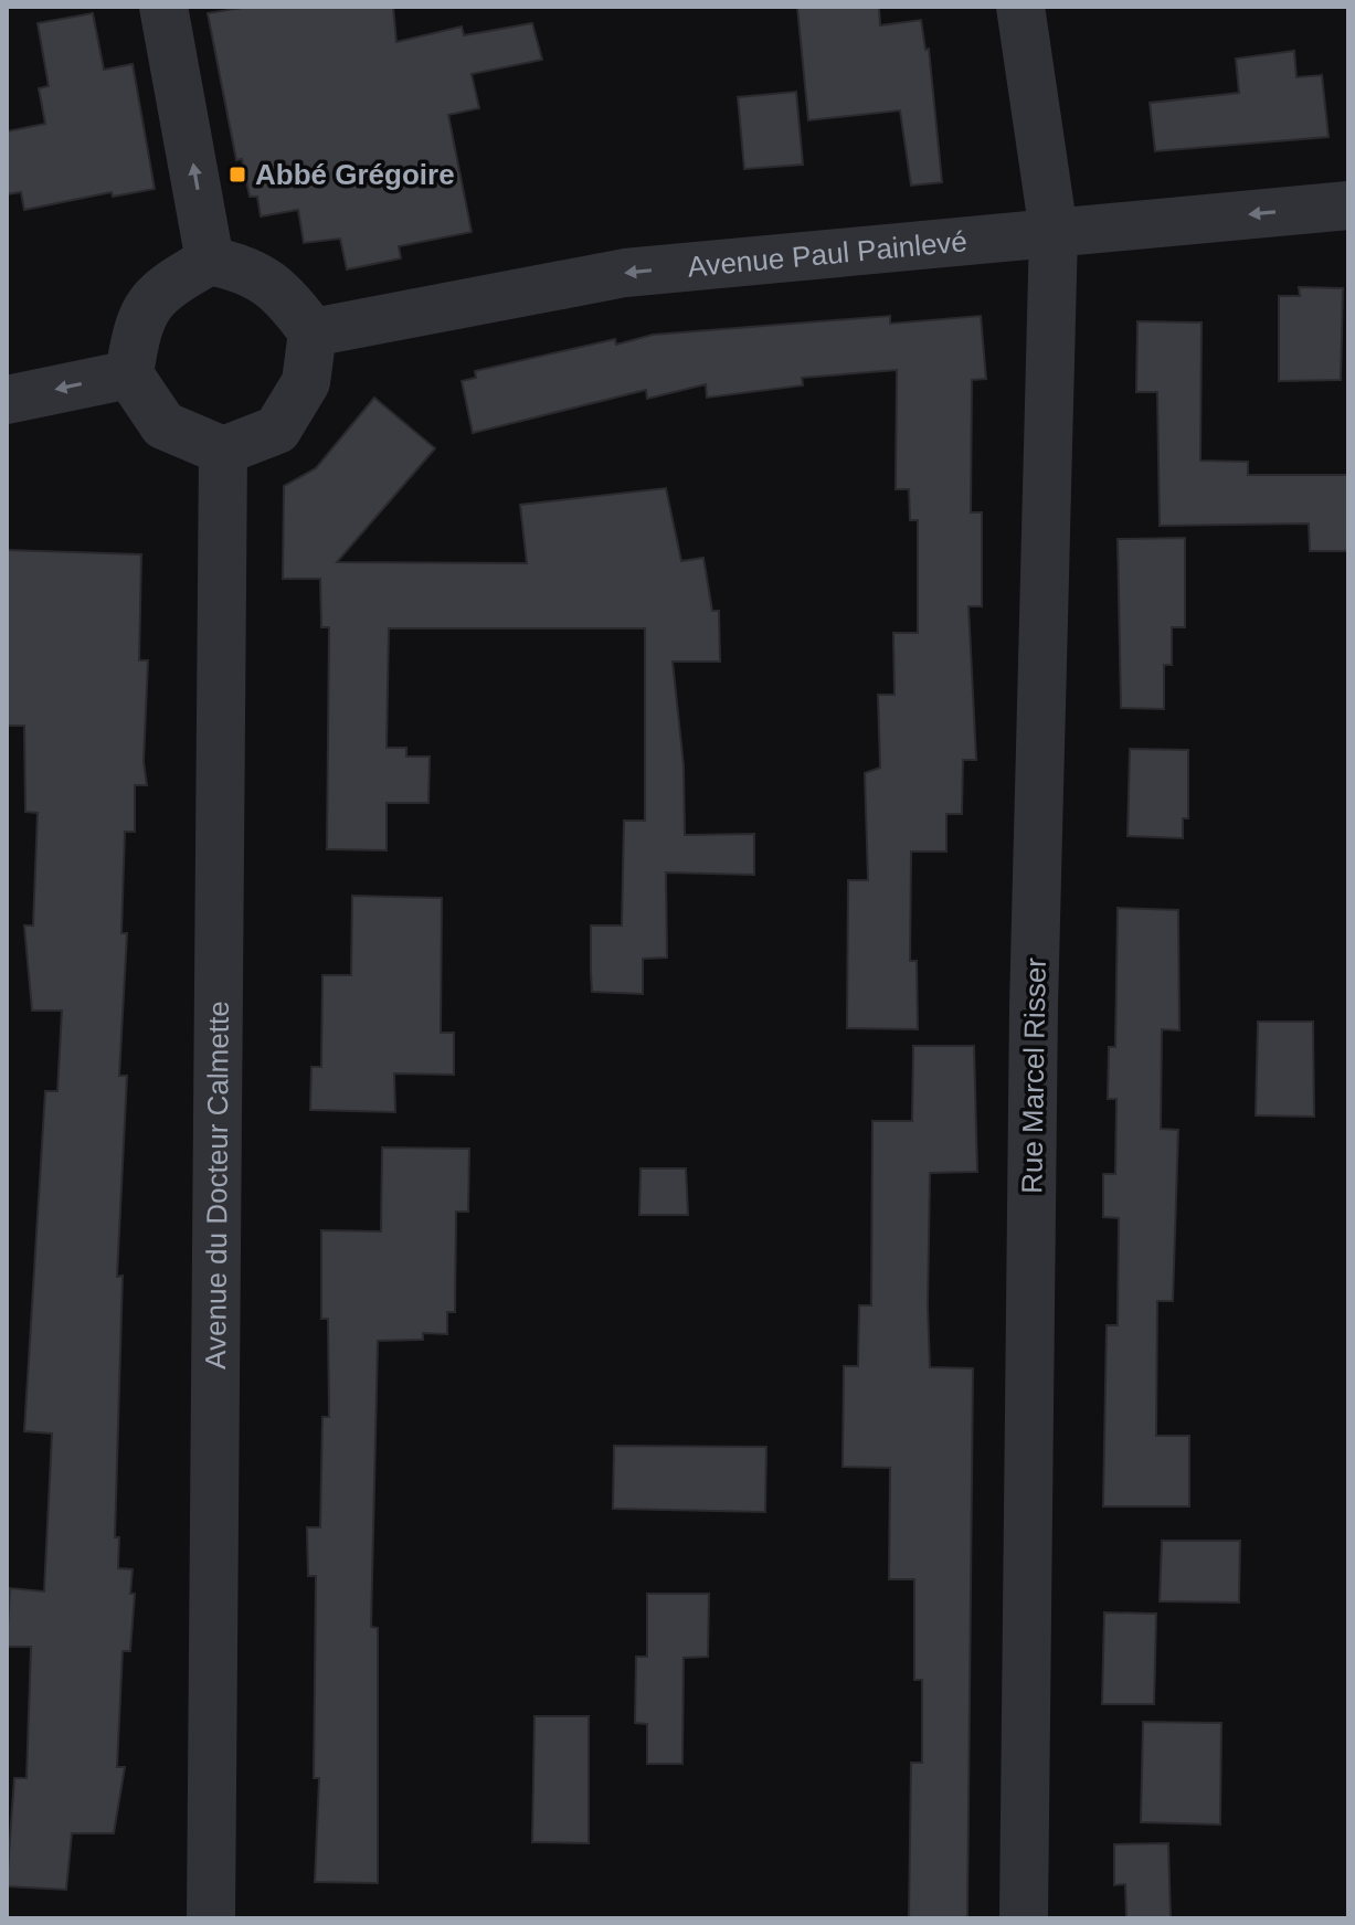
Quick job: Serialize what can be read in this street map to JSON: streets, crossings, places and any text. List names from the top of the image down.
{
  "streets": {
    "street": ["Avenue Paul Painlevé", "Rue Marcel Risser", "Avenue du Docteur Calmette"]
  },
  "crossings": [
    ["Avenue Paul Painlevé", "Rue Marcel Risser"],
    ["Avenue Paul Painlevé", "Avenue du Docteur Calmette"]
  ],
  "one_way": ["Avenue Paul Painlevé"],
  "places": {
    "transit": ["Abbé Grégoire"]
  }
}
